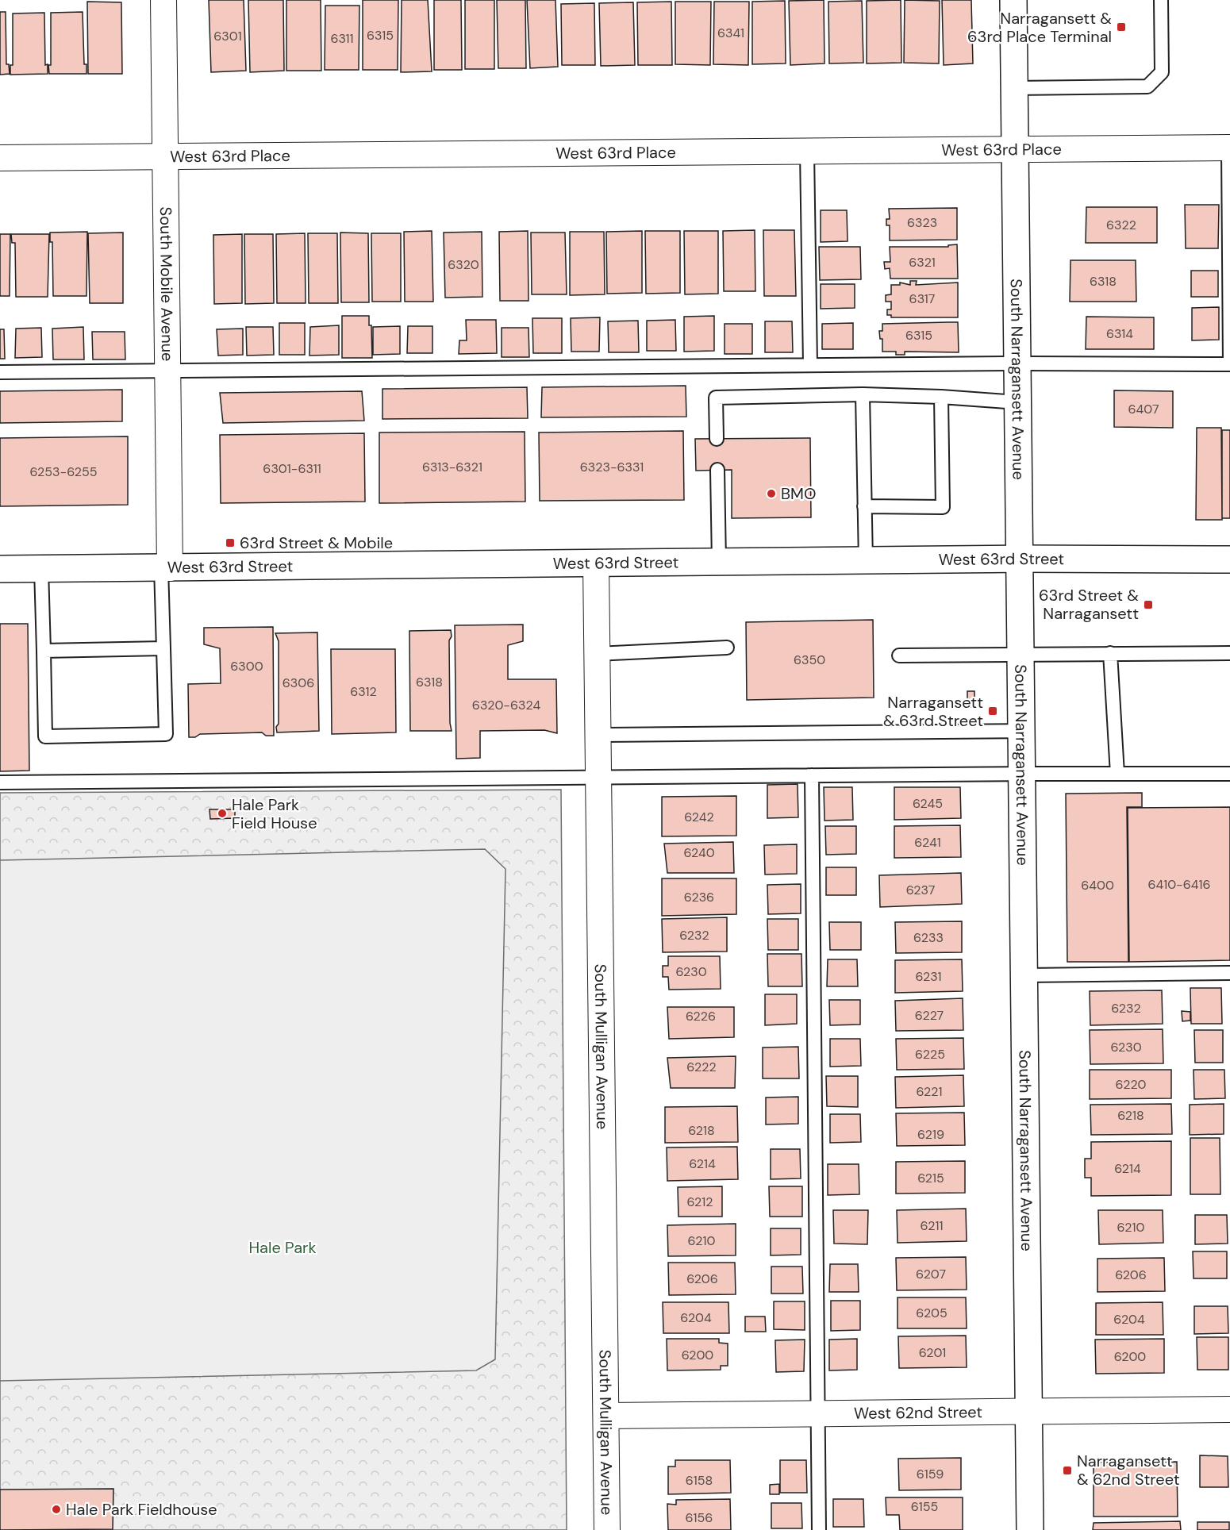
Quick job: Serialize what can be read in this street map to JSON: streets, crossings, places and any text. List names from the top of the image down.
{
  "streets": {
    "street": [
      "West 63rd Place",
      "South Mobile Avenue",
      "South Narragansett Avenue",
      "West 63rd Street",
      "South Mulligan Avenue",
      "West 62nd Street"
    ]
  },
  "crossings": [
    ["West 63rd Place", "South Mobile Avenue"],
    ["West 63rd Place", "South Narragansett Avenue"],
    ["South Mobile Avenue", "West 63rd Street"],
    ["South Narragansett Avenue", "West 63rd Street"],
    ["South Narragansett Avenue", "West 62nd Street"],
    ["West 63rd Street", "South Mulligan Avenue"],
    ["South Mulligan Avenue", "West 62nd Street"]
  ],
  "parks": ["Hale Park"],
  "places": {
    "transit": [
      "Narragansett & 63rd Place Terminal",
      "63rd Street & Mobile",
      "63rd Street & Narragansett",
      "Narragansett & 63rd Street",
      "Narragansett & 62nd Street"
    ],
    "other": ["BMO", "Hale Park Field House", "Hale Park Fieldhouse"]
  },
  "house_numbers": [
    "6341",
    "6315",
    "6301",
    "6311",
    "6323",
    "6322",
    "6321",
    "6320",
    "6318",
    "6317",
    "6314",
    "6315",
    "6407",
    "6313-6321",
    "6323-6331",
    "6301-6311",
    "6253-6255",
    "6350",
    "6300",
    "6318",
    "6306",
    "6312",
    "6320-6324",
    "6245",
    "6242",
    "6241",
    "6240",
    "6410-6416",
    "6400",
    "6237",
    "6236",
    "6232",
    "6233",
    "6230",
    "6231",
    "6232",
    "6227",
    "6226",
    "6230",
    "6225",
    "6222",
    "6220",
    "6221",
    "6218",
    "6218",
    "6219",
    "6214",
    "6214",
    "6215",
    "6212",
    "6211",
    "6210",
    "6210",
    "6207",
    "6206",
    "6206",
    "6205",
    "6204",
    "6204",
    "6201",
    "6200",
    "6200",
    "6159",
    "6158",
    "6155",
    "6156"
  ]
}
